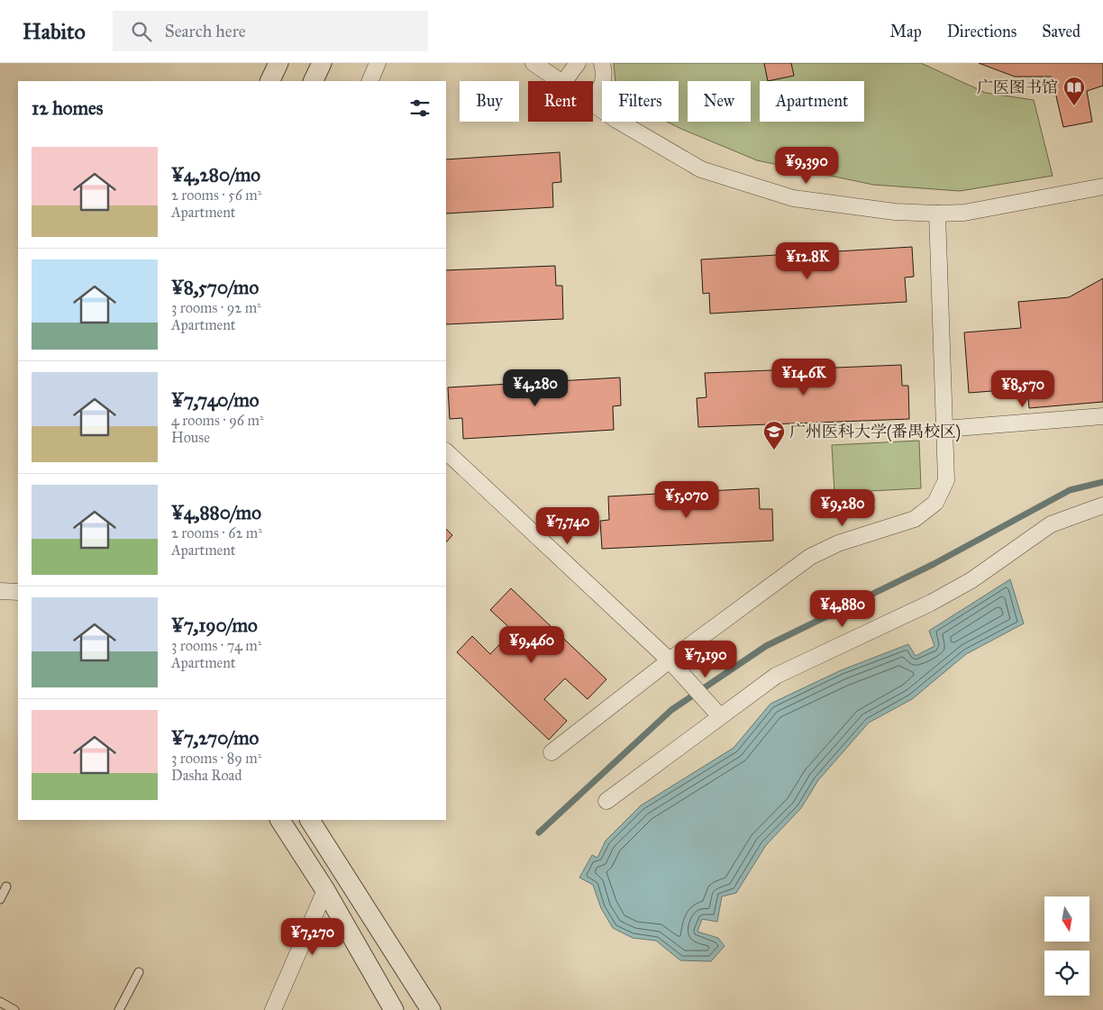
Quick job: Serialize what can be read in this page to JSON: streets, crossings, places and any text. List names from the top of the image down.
{
  "places": {
    "library": ["广医图书馆"],
    "school or university": ["广州医科大学(番禺校区)"]
  },
  "north": "bottom",
  "page": {
    "header": "Habito",
    "search": "Search here",
    "nav": ["Map", "Directions", "Saved"],
    "chip": [
      "Buy",
      "Rent",
      "Filters",
      "New",
      "Apartment"
    ],
    "heading": "12 homes",
    "list": [
      {
        "name": "¥4,280/mo",
        "note": "2 rooms · 56 m² · Apartment"
      },
      {
        "name": "¥8,570/mo",
        "note": "3 rooms · 92 m² · Apartment"
      },
      {
        "name": "¥7,740/mo",
        "note": "4 rooms · 96 m² · House"
      },
      {
        "name": "¥4,880/mo",
        "note": "2 rooms · 62 m² · Apartment"
      },
      {
        "name": "¥7,190/mo",
        "note": "3 rooms · 74 m² · Apartment"
      },
      {
        "name": "¥7,270/mo",
        "note": "3 rooms · 89 m² · Dasha Road"
      }
    ],
    "price": [
      "¥9,390",
      "¥12.8K",
      "¥14.6K",
      "¥4,280",
      "¥8,570",
      "¥5,070",
      "¥9,280",
      "¥7,740",
      "¥4,880",
      "¥9,460",
      "¥7,190",
      "¥7,270"
    ]
  }
}
